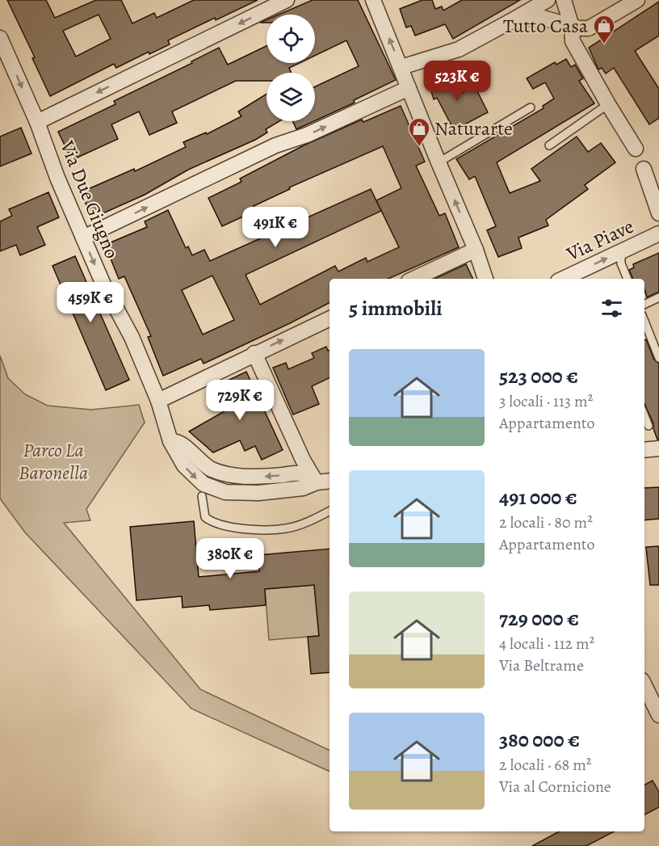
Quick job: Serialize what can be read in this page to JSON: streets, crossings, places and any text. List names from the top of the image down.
{
  "streets": {
    "street": ["Via Due Giugno", "Via Piave"]
  },
  "one_way": ["Via Due Giugno", "Via Piave"],
  "parks": ["Parco La Baronella"],
  "places": {
    "shop": ["Tutto Casa", "Naturarte"]
  },
  "page": {
    "price": [
      "523K €",
      "491K €",
      "459K €",
      "729K €",
      "380K €"
    ],
    "heading": "5 immobili",
    "list": [
      {
        "name": "523 000 €",
        "note": "3 locali · 113 m² · Appartamento"
      },
      {
        "name": "491 000 €",
        "note": "2 locali · 80 m² · Appartamento"
      },
      {
        "name": "729 000 €",
        "note": "4 locali · 112 m² · Via Beltrame"
      },
      {
        "name": "380 000 €",
        "note": "2 locali · 68 m² · Via al Cornicione"
      }
    ]
  }
}
